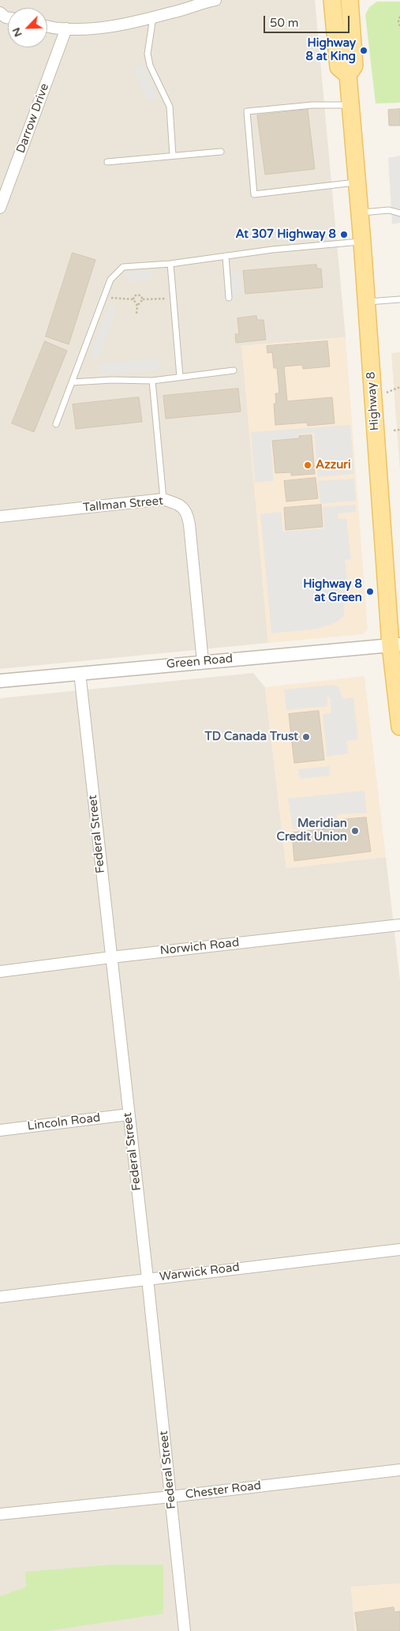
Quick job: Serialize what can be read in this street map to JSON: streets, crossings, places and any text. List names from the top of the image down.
{
  "streets": {
    "main road": ["Highway 8"],
    "street": [
      "Darrow Drive",
      "Tallman Street",
      "Green Road",
      "Federal Street",
      "Norwich Road",
      "Lincoln Road",
      "Warwick Road",
      "Chester Road"
    ]
  },
  "crossings": [
    ["Highway 8", "Green Road"],
    ["Tallman Street", "Green Road"],
    ["Green Road", "Federal Street"],
    ["Federal Street", "Norwich Road"],
    ["Federal Street", "Lincoln Road"],
    ["Federal Street", "Warwick Road"],
    ["Federal Street", "Chester Road"]
  ],
  "places": [
    "Highway 8 at King",
    "At 307 Highway 8",
    "Azzuri",
    "Highway 8 at Green",
    "TD Canada Trust",
    "Meridian Credit Union"
  ],
  "scale_bar": "50 m",
  "north": "bottom left"
}
